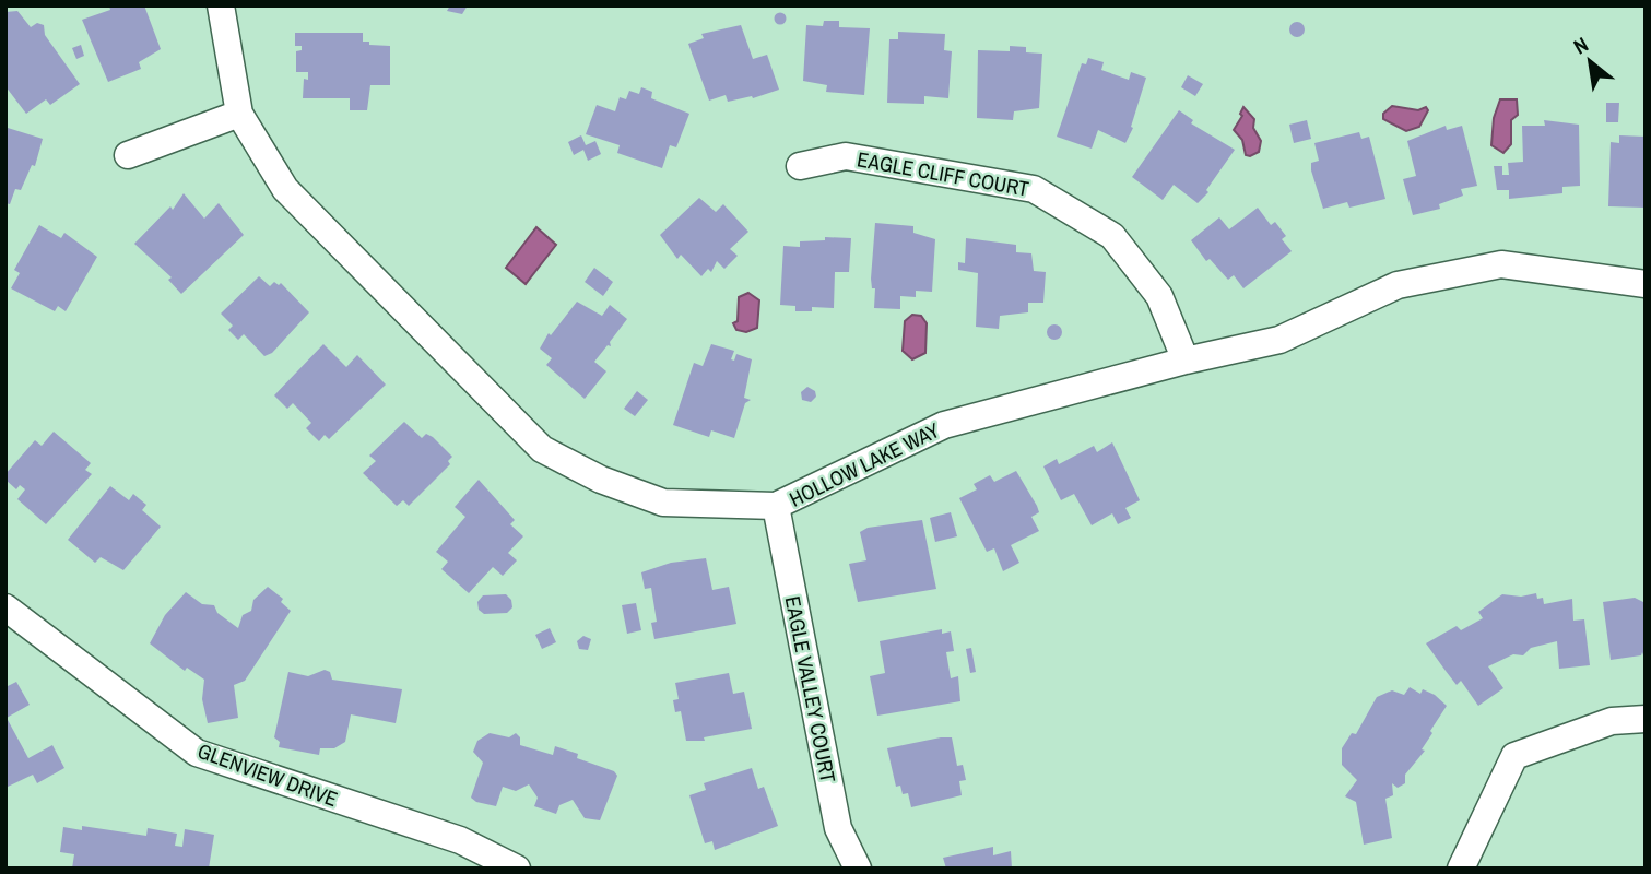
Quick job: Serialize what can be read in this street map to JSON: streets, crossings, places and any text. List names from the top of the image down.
{
  "streets": {
    "street": [
      "EAGLE CLIFF COURT",
      "HOLLOW LAKE WAY",
      "EAGLE VALLEY COURT",
      "GLENVIEW DRIVE"
    ]
  },
  "crossings": [
    ["EAGLE CLIFF COURT", "HOLLOW LAKE WAY"],
    ["HOLLOW LAKE WAY", "EAGLE VALLEY COURT"]
  ],
  "north": "top left"
}
